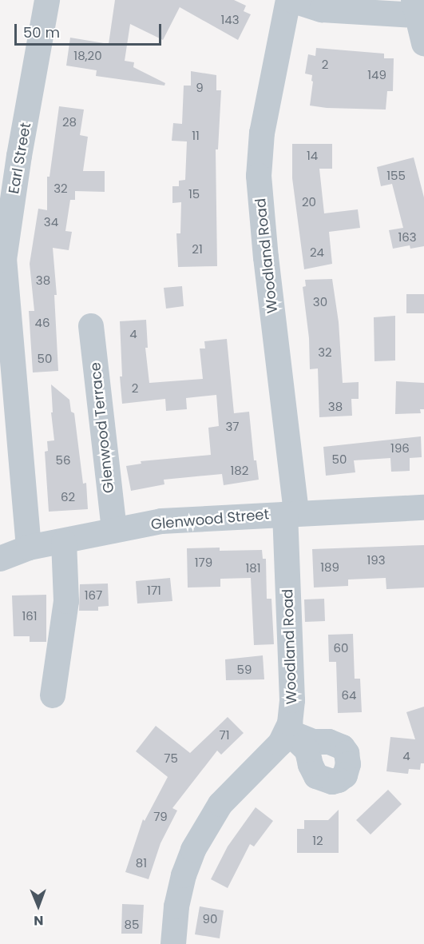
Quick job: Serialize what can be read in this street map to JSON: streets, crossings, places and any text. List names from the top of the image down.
{
  "streets": {
    "street": [
      "Earl Street",
      "Woodland Road",
      "Glenwood Terrace",
      "Glenwood Street"
    ]
  },
  "crossings": [
    ["Earl Street", "Glenwood Street"],
    ["Woodland Road", "Glenwood Street"],
    ["Glenwood Terrace", "Glenwood Street"]
  ],
  "house_numbers": [
    "143",
    "18,20",
    "2",
    "149",
    "9",
    "28",
    "11",
    "14",
    "155",
    "32",
    "15",
    "20",
    "34",
    "163",
    "21",
    "24",
    "38",
    "30",
    "46",
    "4",
    "32",
    "50",
    "2",
    "38",
    "37",
    "196",
    "50",
    "56",
    "182",
    "62",
    "193",
    "179",
    "189",
    "181",
    "171",
    "167",
    "161",
    "60",
    "59",
    "64",
    "71",
    "4",
    "75",
    "79",
    "12",
    "81",
    "90",
    "85"
  ],
  "scale_bar": "50 m",
  "north": "bottom"
}
